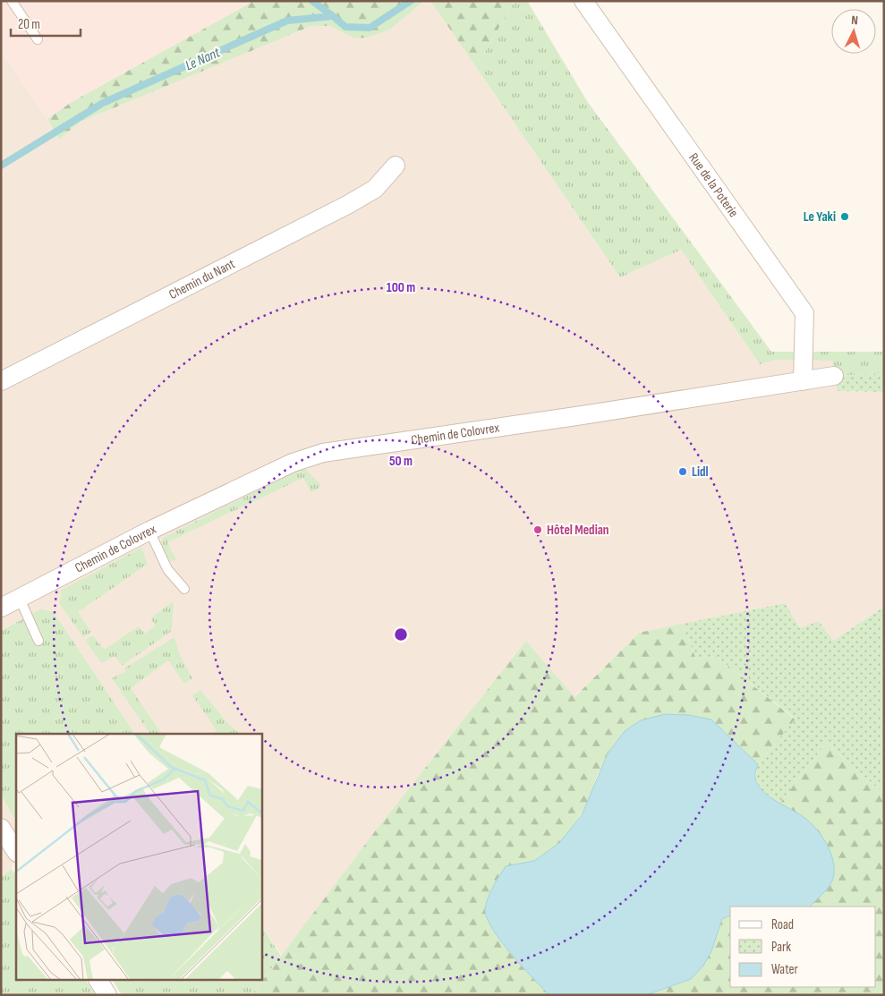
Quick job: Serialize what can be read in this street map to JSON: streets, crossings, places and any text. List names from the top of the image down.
{
  "streets": {
    "street": ["Rue de la Poterie", "Chemin du Nant", "Chemin de Colovrex"]
  },
  "crossings": [
    ["Rue de la Poterie", "Chemin de Colovrex"]
  ],
  "water": ["Le Nant"],
  "places": ["Le Yaki", "Lidl", "Hôtel Median"],
  "legend": ["Road", "Park", "Water"],
  "scale_bar": "20 m",
  "north": "top",
  "rings": ["100 m", "50 m"]
}
